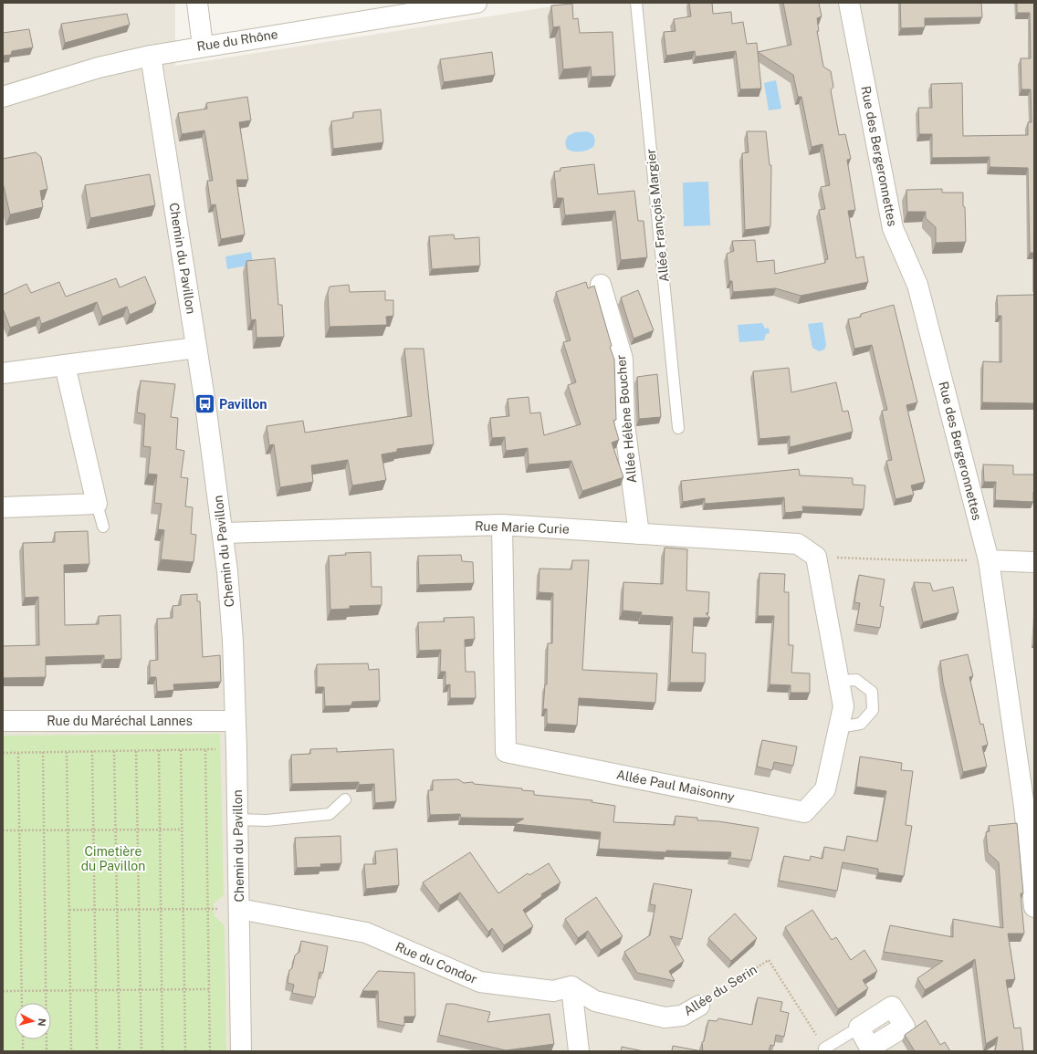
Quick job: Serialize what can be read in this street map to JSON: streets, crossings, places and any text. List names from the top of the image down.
{
  "streets": {
    "street": [
      "Rue du Rhône",
      "Rue des Bergeronnettes",
      "Chemin du Pavillon",
      "Allée Hélène Boucher",
      "Rue Marie Curie",
      "Rue du Maréchal Lannes",
      "Allée Paul Maisonny",
      "Rue du Condor",
      "Allée du Serin"
    ],
    "lane": ["Allée François Margier"]
  },
  "crossings": [
    ["Rue du Rhône", "Chemin du Pavillon"],
    ["Chemin du Pavillon", "Rue Marie Curie"],
    ["Chemin du Pavillon", "Rue du Maréchal Lannes"],
    ["Chemin du Pavillon", "Rue du Condor"],
    ["Allée Hélène Boucher", "Rue Marie Curie"],
    ["Rue Marie Curie", "Allée Paul Maisonny"],
    ["Rue du Condor", "Allée du Serin"]
  ],
  "parks": ["Cimetière du Pavillon"],
  "places": {
    "bus stop": ["Pavillon"]
  },
  "north": "right"
}
